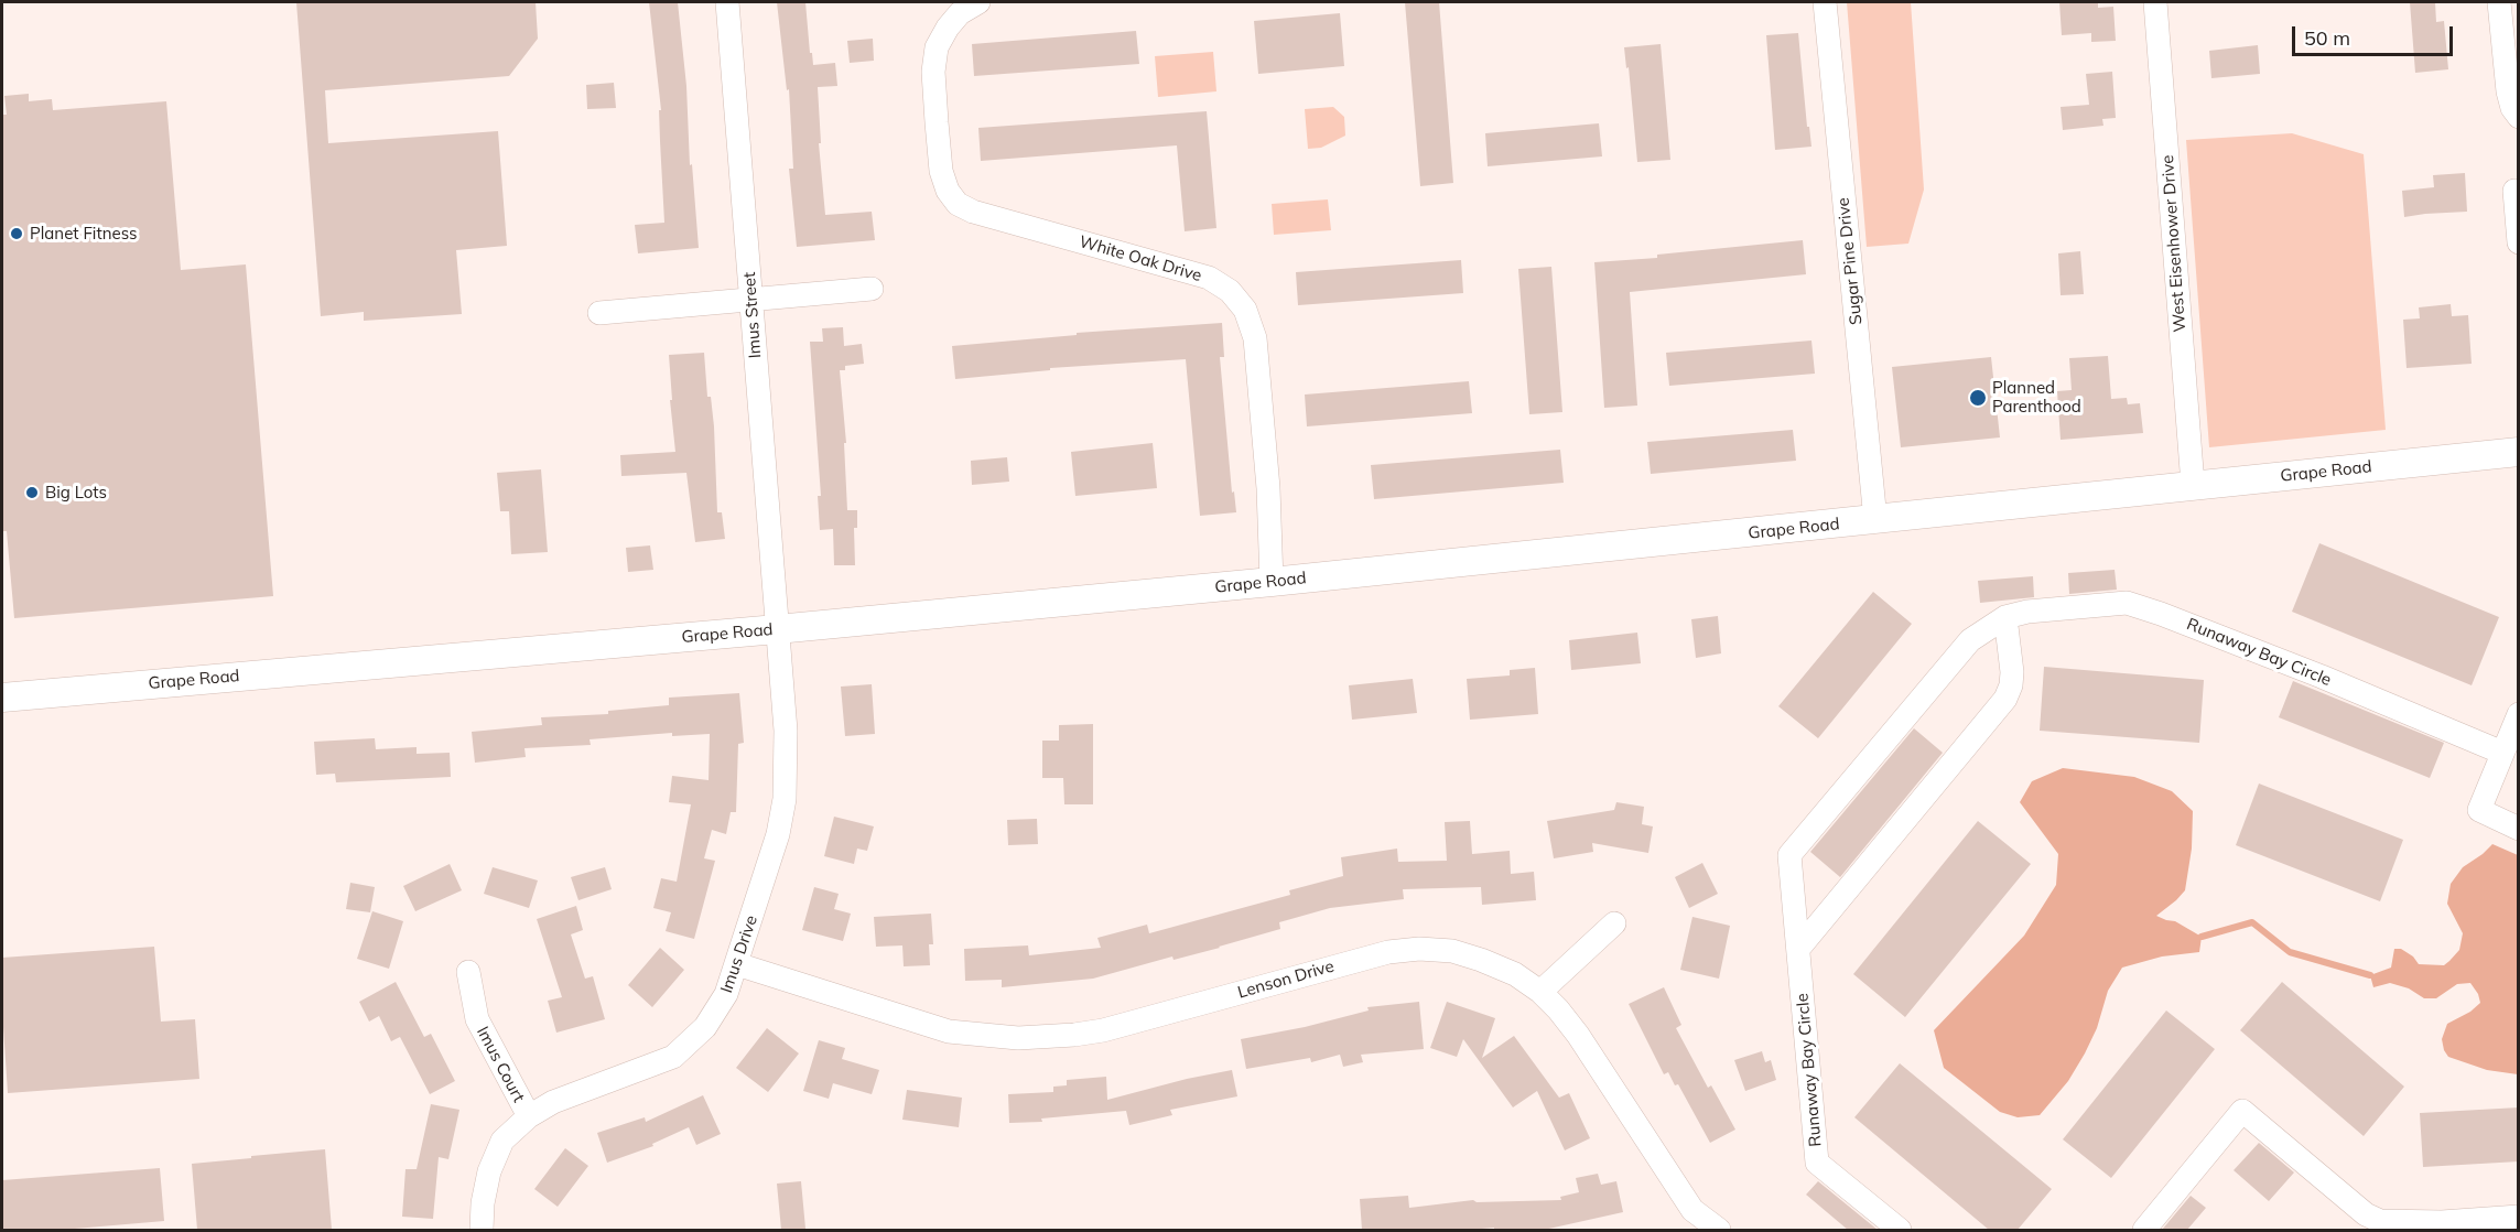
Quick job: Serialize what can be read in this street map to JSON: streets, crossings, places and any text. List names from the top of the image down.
{
  "streets": {
    "main road": ["Grape Road"],
    "street": [
      "West Eisenhower Drive",
      "White Oak Drive",
      "Sugar Pine Drive",
      "Imus Street",
      "Runaway Bay Circle",
      "Imus Drive",
      "Lenson Drive",
      "Imus Court"
    ]
  },
  "crossings": [
    ["West Eisenhower Drive", "Grape Road"],
    ["White Oak Drive", "Grape Road"],
    ["Sugar Pine Drive", "Grape Road"],
    ["Imus Street", "Grape Road"],
    ["Imus Street", "Imus Drive"],
    ["Grape Road", "Imus Drive"],
    ["Imus Drive", "Lenson Drive"],
    ["Imus Drive", "Imus Court"]
  ],
  "places": ["Planet Fitness", "Planned Parenthood", "Big Lots"],
  "scale_bar": "50 m"
}
